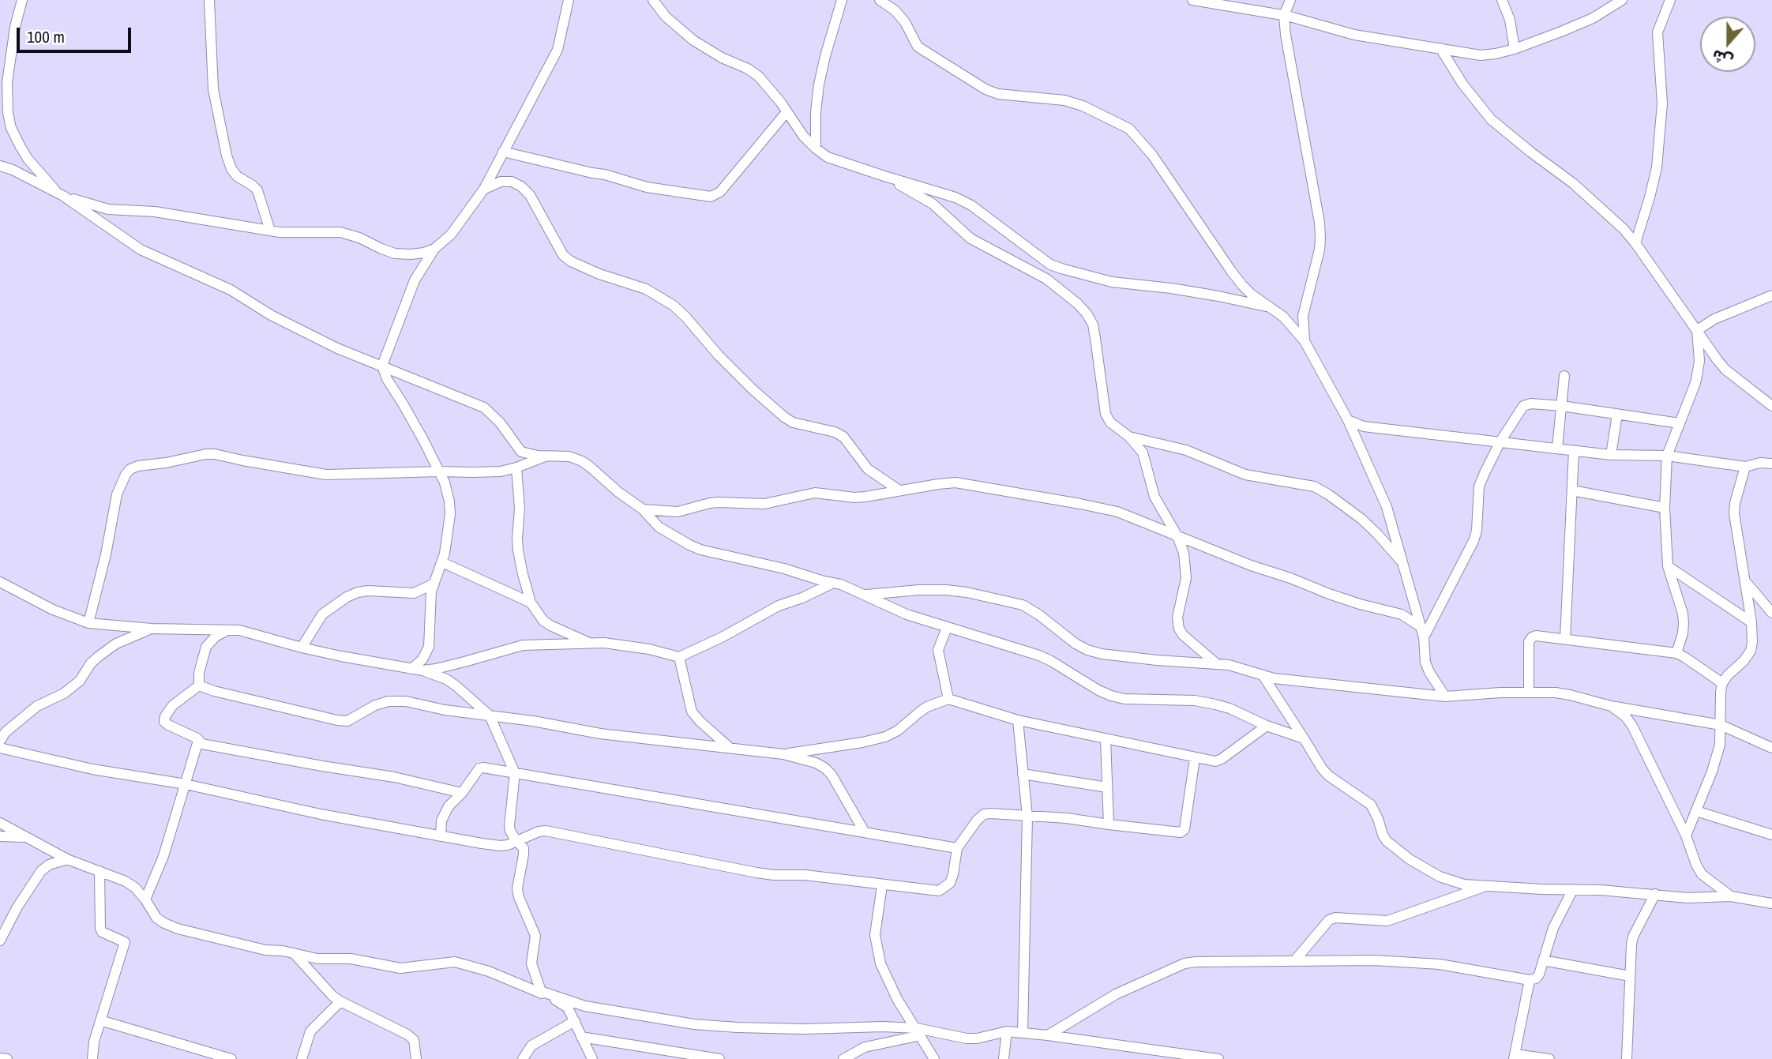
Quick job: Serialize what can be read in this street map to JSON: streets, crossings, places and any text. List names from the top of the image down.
{
  "scale_bar": "100 m",
  "north": "bottom"
}
